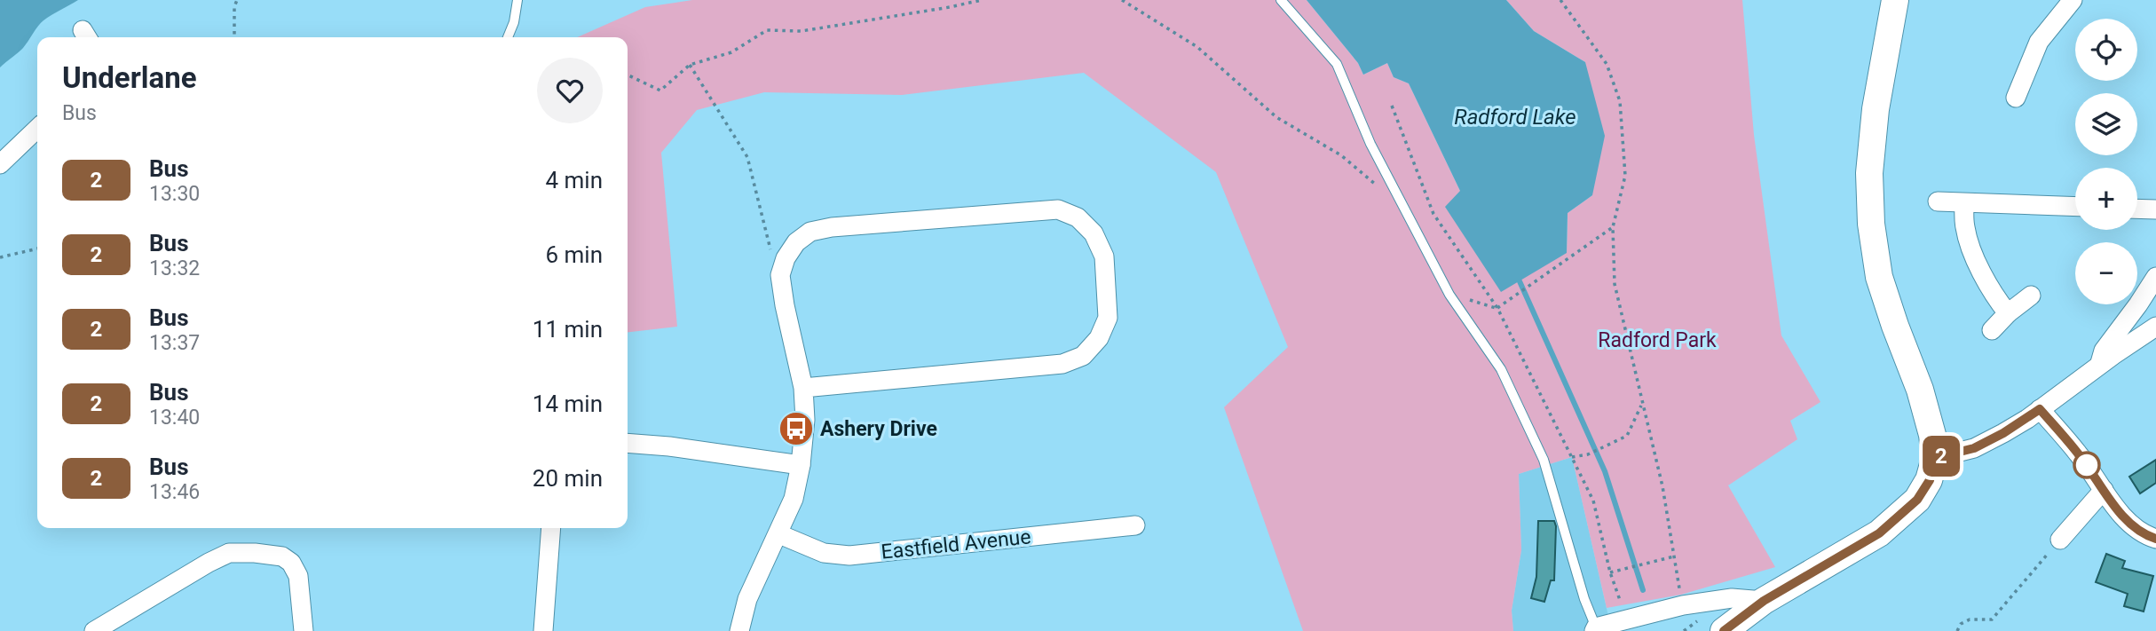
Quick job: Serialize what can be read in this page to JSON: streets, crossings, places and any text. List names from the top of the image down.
{
  "streets": {
    "street": ["Eastfield Avenue"]
  },
  "water": ["Radford Lake"],
  "parks": ["Radford Park"],
  "places": {
    "bus stop": ["Ashery Drive"]
  },
  "lines": ["bus line 2"],
  "page": {
    "on_map": "2",
    "map_buttons": ["+", "−"],
    "heading": ["Underlane", "Bus"],
    "list": [
      {
        "mark": "2",
        "name": "Bus",
        "note": "13:30",
        "value": "4 min"
      },
      {
        "mark": "2",
        "name": "Bus",
        "note": "13:32",
        "value": "6 min"
      },
      {
        "mark": "2",
        "name": "Bus",
        "note": "13:37",
        "value": "11 min"
      },
      {
        "mark": "2",
        "name": "Bus",
        "note": "13:40",
        "value": "14 min"
      },
      {
        "mark": "2",
        "name": "Bus",
        "note": "13:46",
        "value": "20 min"
      }
    ]
  }
}
